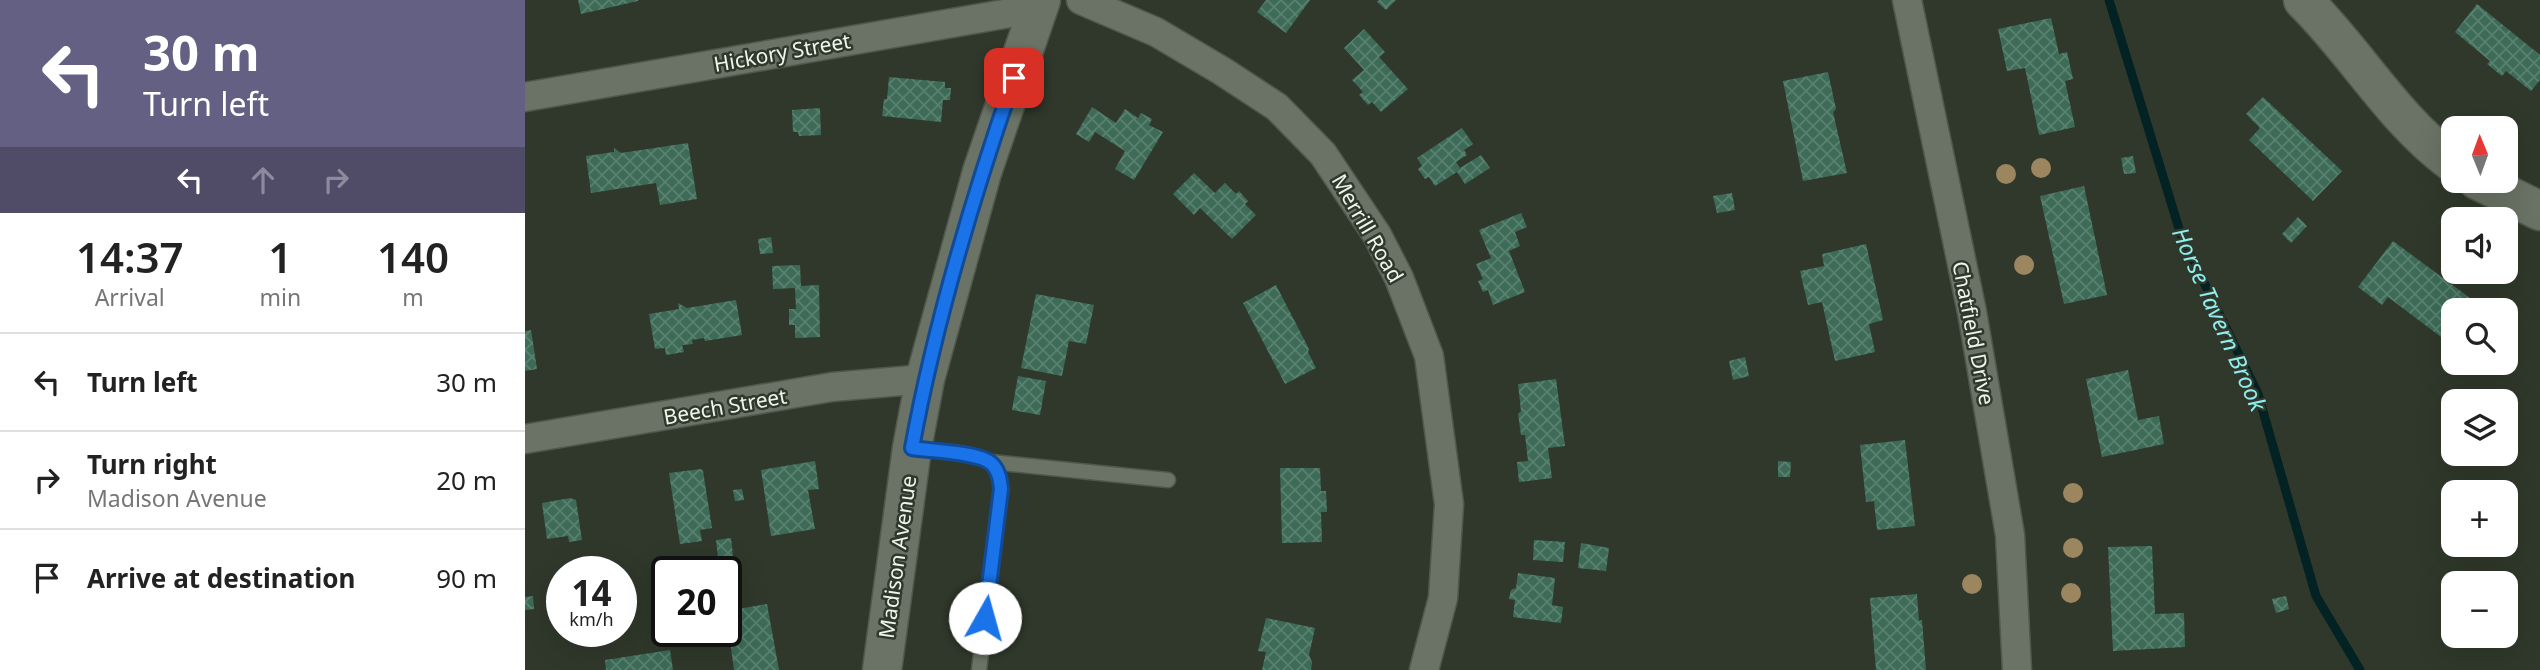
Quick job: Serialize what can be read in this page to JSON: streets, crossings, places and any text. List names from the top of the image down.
{
  "streets": {
    "street": [
      "Hickory Street",
      "Merrill Road",
      "Chatfield Drive",
      "Beech Street",
      "Madison Avenue"
    ]
  },
  "crossings": [
    ["Hickory Street", "Madison Avenue"],
    ["Beech Street", "Madison Avenue"]
  ],
  "water": ["Horse Tavern Brook"],
  "north": "top",
  "page": {
    "turn": ["30 m", "Turn left"],
    "map_buttons": ["+", "−"],
    "eta": [
      "14:37",
      "Arrival",
      "1",
      "min",
      "140",
      "m"
    ],
    "list": [
      {
        "name": "Turn left",
        "value": "30 m"
      },
      {
        "name": "Turn right",
        "note": "Madison Avenue",
        "value": "20 m"
      },
      {
        "name": "Arrive at destination",
        "value": "90 m"
      }
    ],
    "speed": "14 km/h",
    "limit": "20"
  }
}
